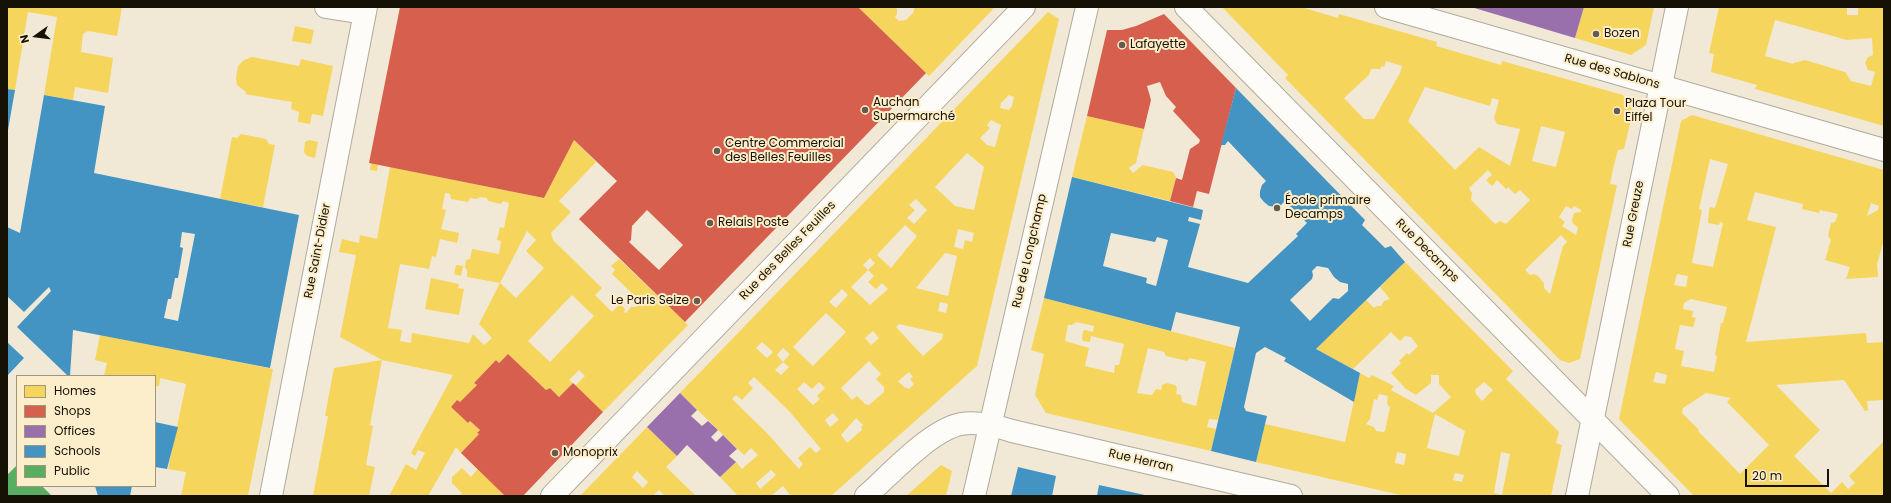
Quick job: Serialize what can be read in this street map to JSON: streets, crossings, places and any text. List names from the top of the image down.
{
  "streets": {
    "street": [
      "Rue des Sablons",
      "Rue Greuze",
      "Rue Saint-Didier",
      "Rue des Belles Feuilles",
      "Rue de Longchamp",
      "Rue Decamps",
      "Rue Herran"
    ]
  },
  "crossings": [
    ["Rue des Sablons", "Rue Greuze"],
    ["Rue Greuze", "Rue Decamps"],
    ["Rue de Longchamp", "Rue Herran"]
  ],
  "places": [
    "Bozen",
    "Lafayette",
    "Auchan Supermarché",
    "Plaza Tour Eiffel",
    "Centre Commercial des Belles Feuilles",
    "École primaire Decamps",
    "Relais Poste",
    "Le Paris Seize",
    "Monoprix"
  ],
  "legend": [
    "Homes",
    "Shops",
    "Offices",
    "Schools",
    "Public"
  ],
  "scale_bar": "20 m",
  "north": "left"
}
